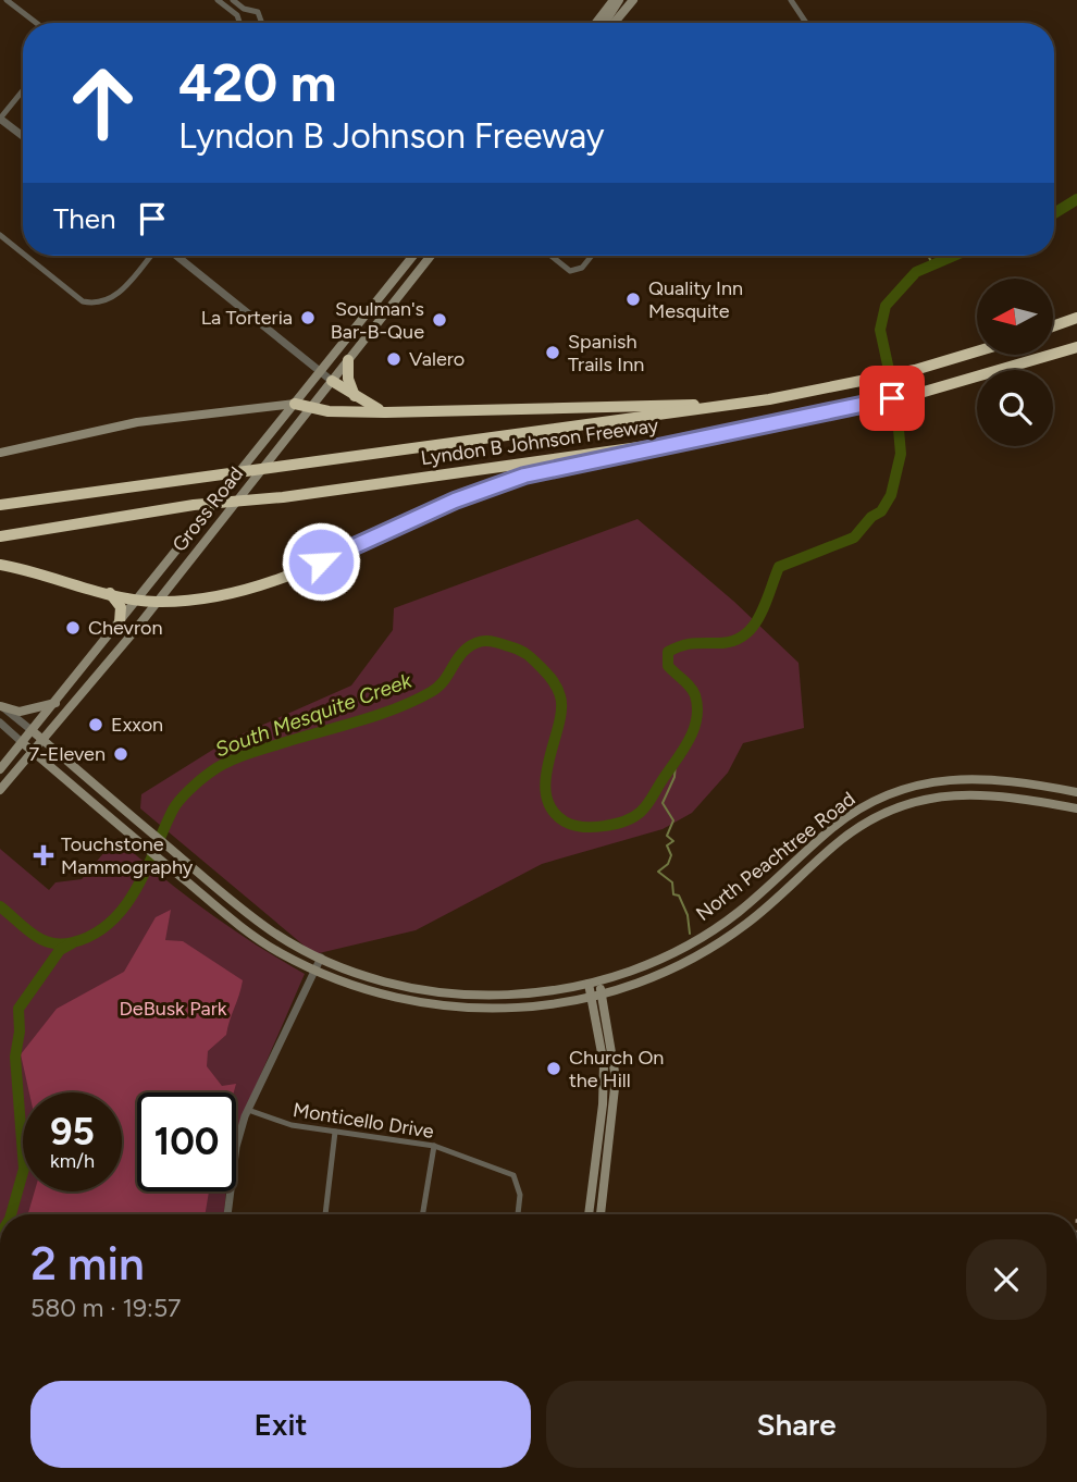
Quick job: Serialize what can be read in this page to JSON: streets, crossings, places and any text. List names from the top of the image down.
{
  "streets": {
    "highway": ["Lyndon B Johnson Freeway"],
    "main road": ["Gross Road", "North Peachtree Road"],
    "street": ["Monticello Drive"]
  },
  "crossings": [
    ["Gross Road", "North Peachtree Road"]
  ],
  "water": ["South Mesquite Creek"],
  "parks": ["DeBusk Park"],
  "places": {
    "other": [
      "Quality Inn Mesquite",
      "La Torteria",
      "Soulman's Bar-B-Que",
      "Spanish Trails Inn",
      "Valero",
      "Chevron",
      "Exxon",
      "7-Eleven",
      "Church On the Hill"
    ],
    "health": ["Touchstone Mammography"]
  },
  "north": "left",
  "page": {
    "turn": ["420 m", "Lyndon B Johnson Freeway"],
    "then": "Then",
    "speed": "95 km/h",
    "limit": "100",
    "heading": ["2 min", "580 m · 19:57"],
    "buttons": ["Exit", "Share"]
  }
}
